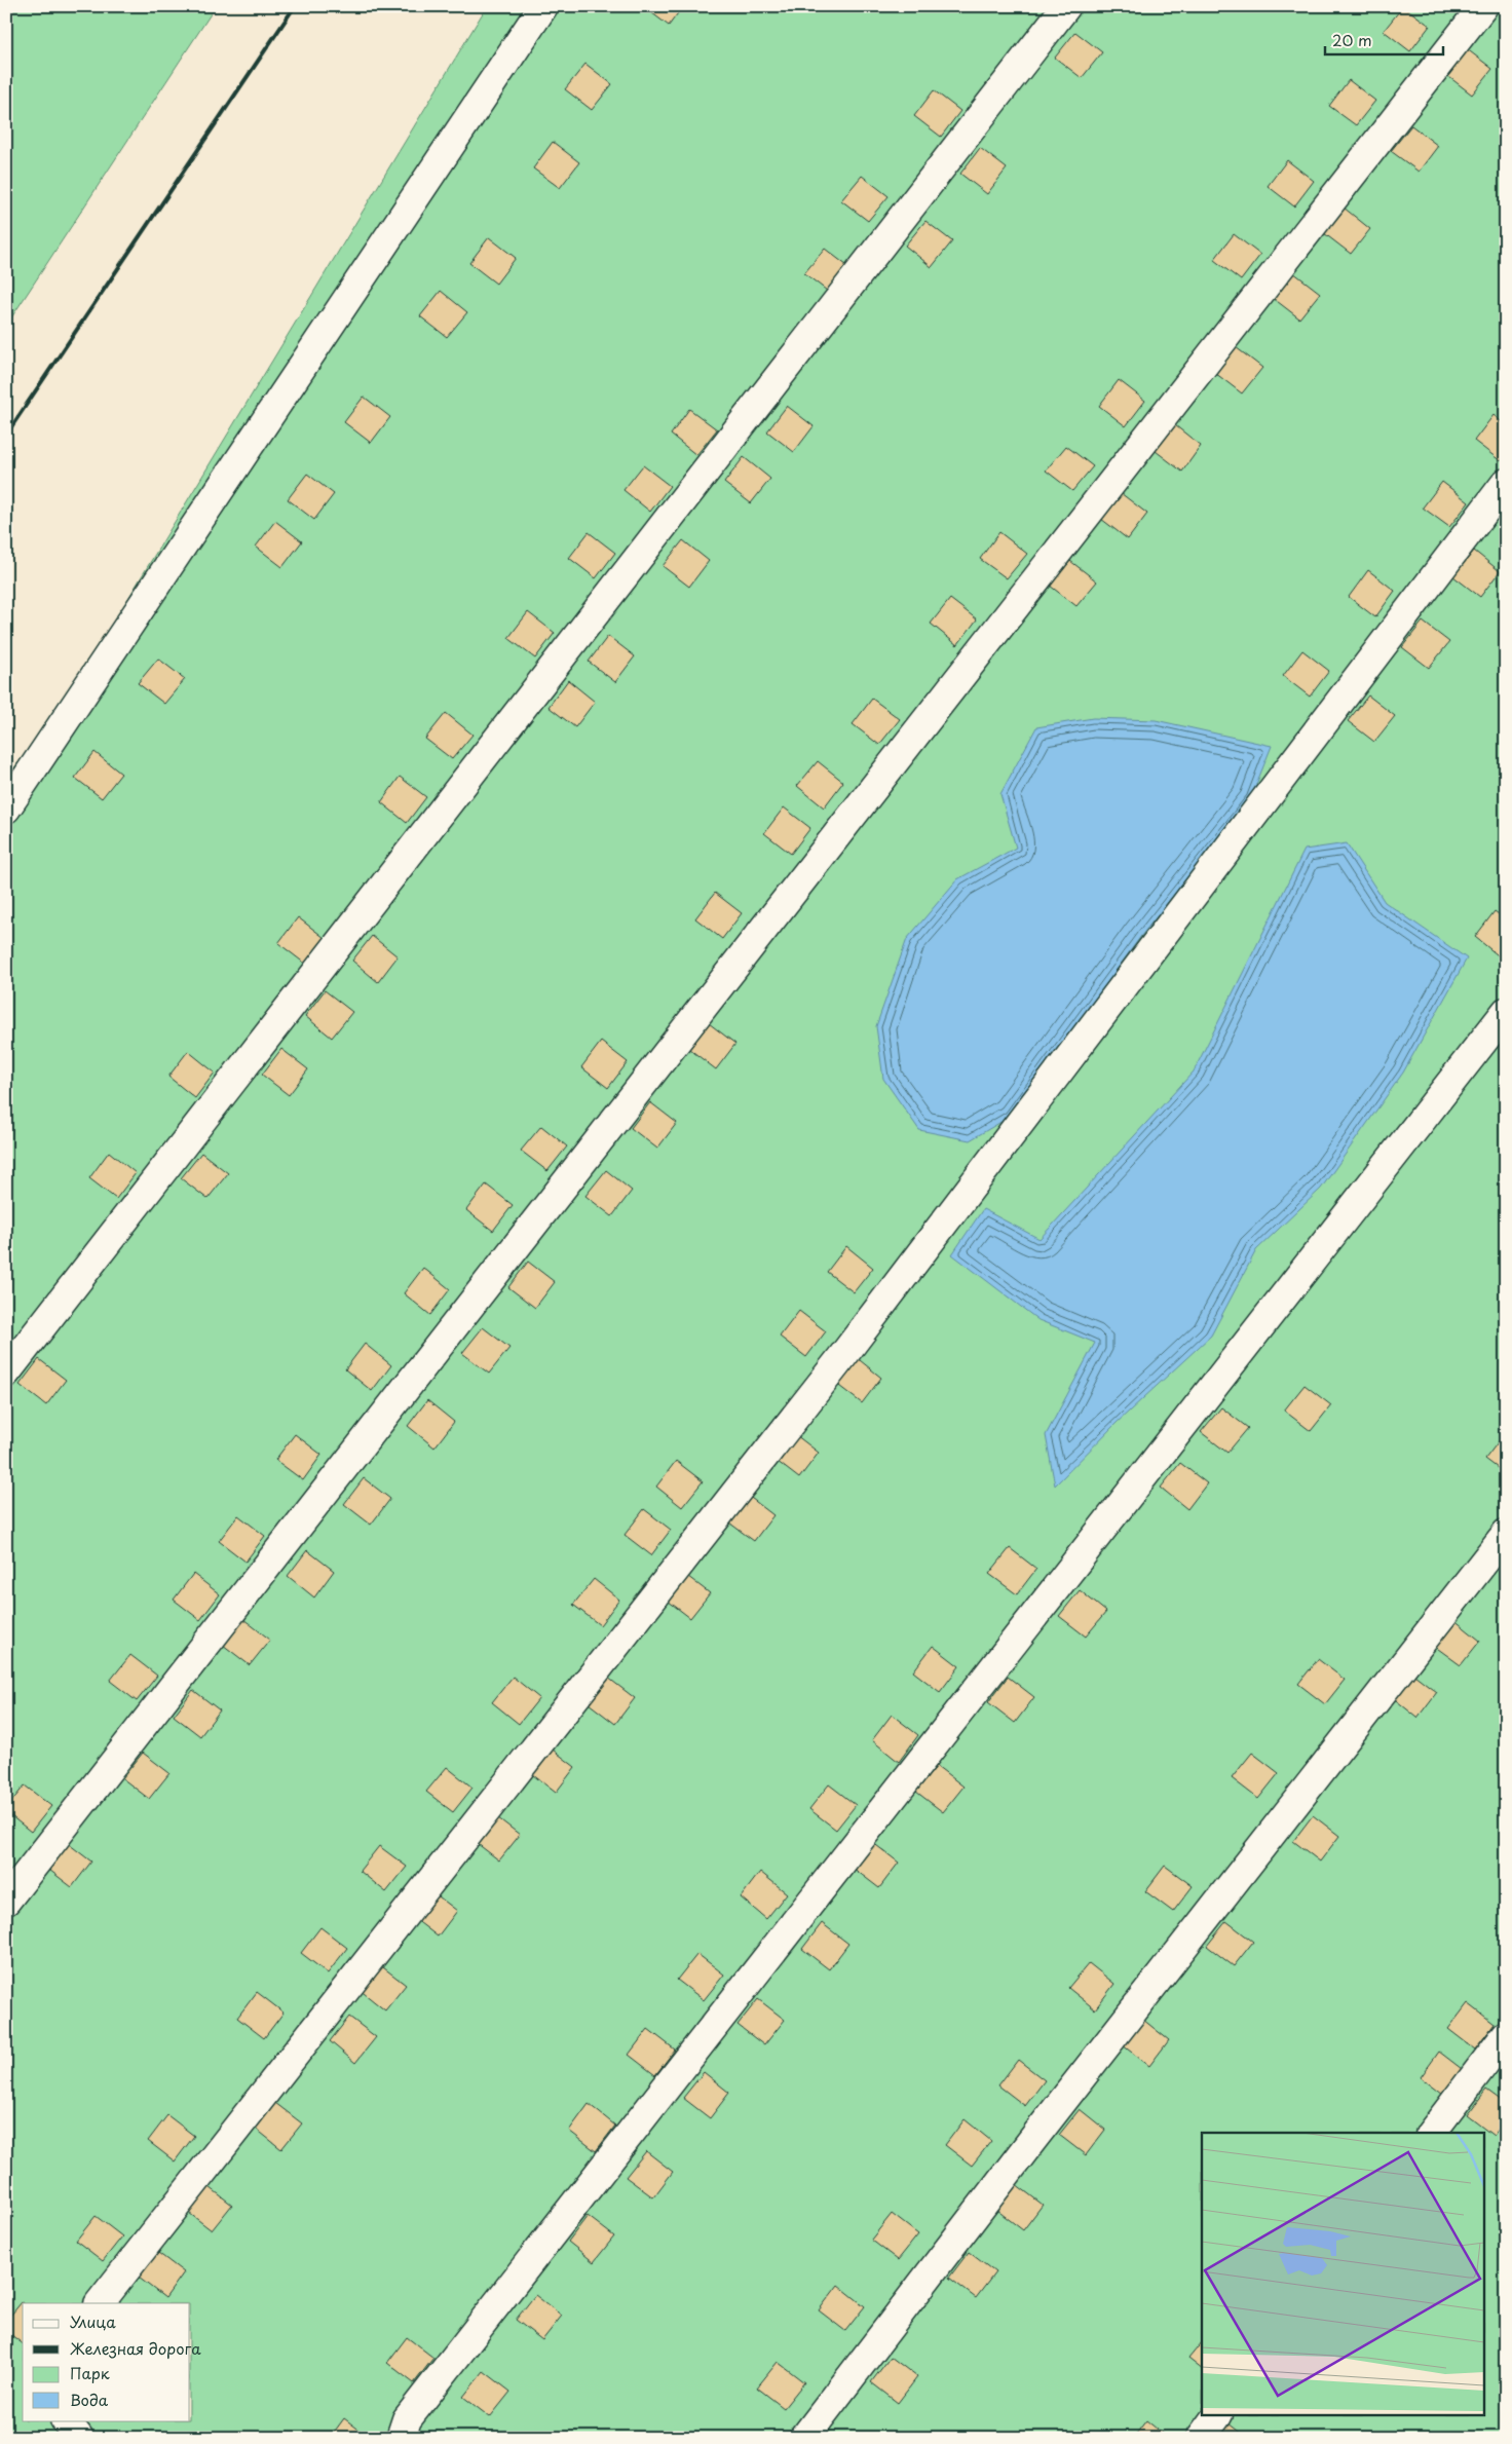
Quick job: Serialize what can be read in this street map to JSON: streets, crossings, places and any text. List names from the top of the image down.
{
  "legend": [
    "Улица",
    "Железная дорога",
    "Парк",
    "Вода"
  ],
  "scale_bar": "20 m"
}
